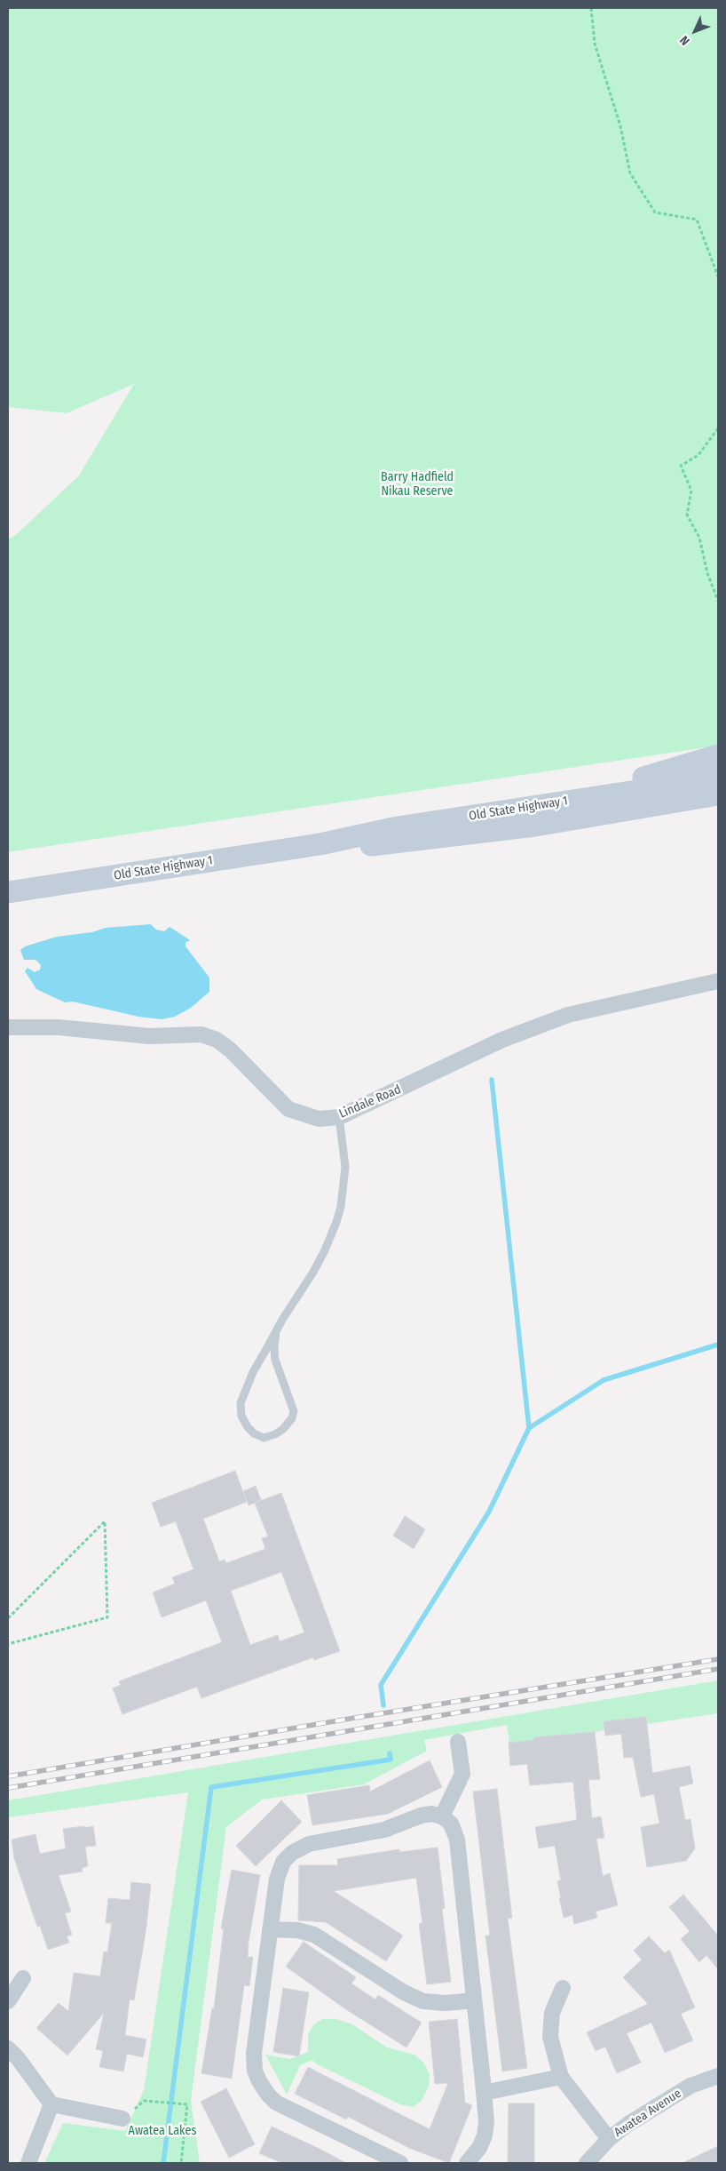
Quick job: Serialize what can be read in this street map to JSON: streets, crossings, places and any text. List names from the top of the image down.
{
  "streets": {
    "main road": ["Old State Highway 1"],
    "street": ["Lindale Road", "Awatea Avenue"]
  },
  "parks": ["Barry Hadfield Nikau Reserve", "Awatea Lakes"],
  "north": "bottom left"
}
